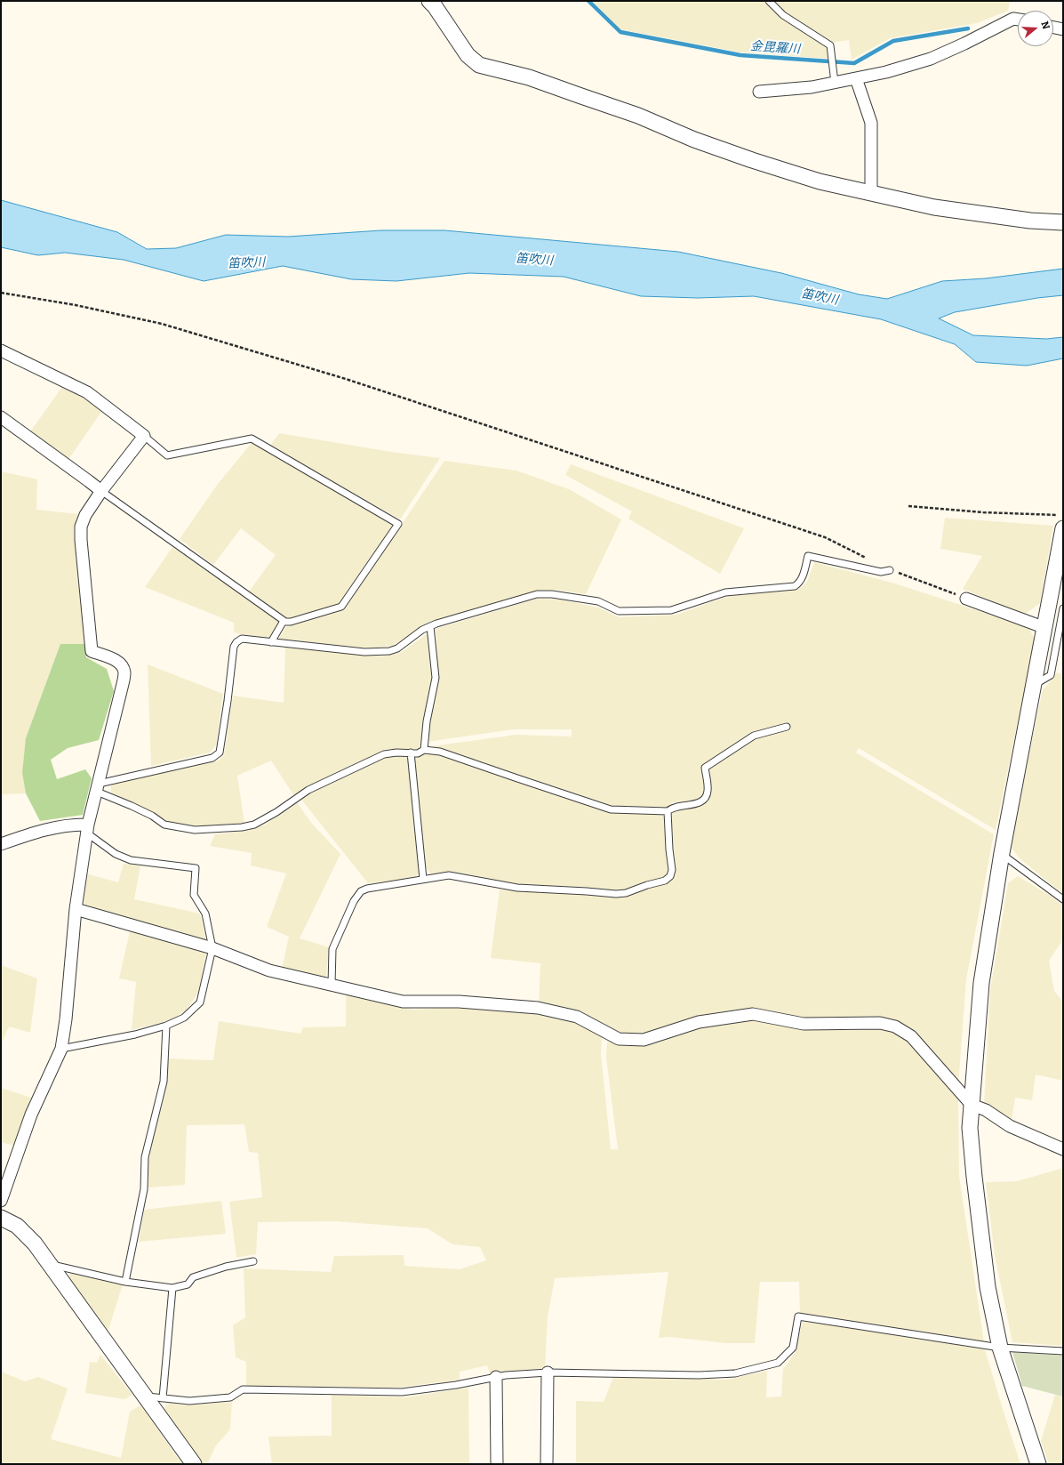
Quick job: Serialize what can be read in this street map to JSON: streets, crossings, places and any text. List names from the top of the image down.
{
  "water": ["金毘羅川", "笛吹川"],
  "north": "right"
}
